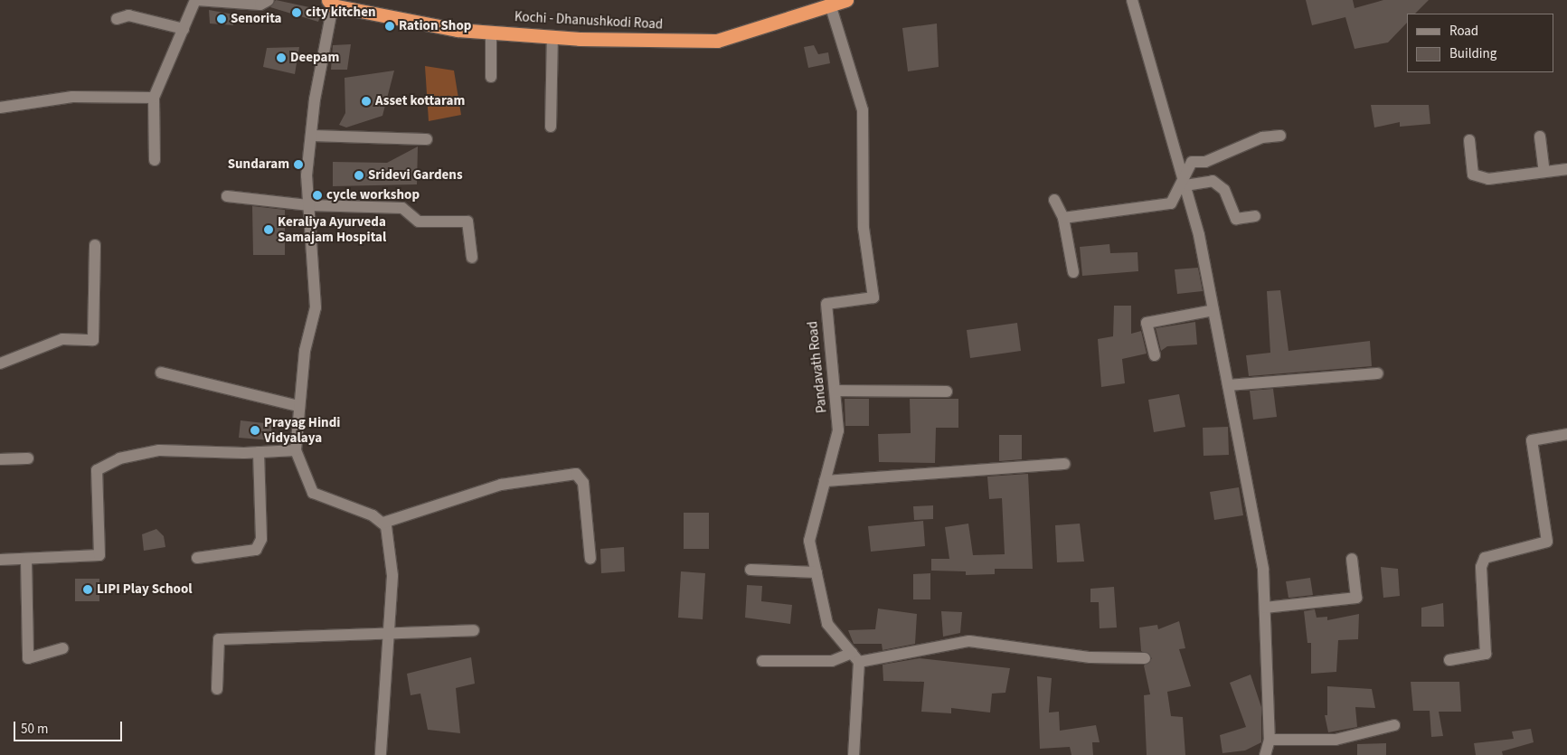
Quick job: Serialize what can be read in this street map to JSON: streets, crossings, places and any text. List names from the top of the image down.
{
  "streets": {
    "highway": ["Kochi - Dhanushkodi Road"],
    "street": ["Pandavath Road"]
  },
  "crossings": [
    ["Kochi - Dhanushkodi Road", "Pandavath Road"]
  ],
  "places": [
    "city kitchen",
    "Senorita",
    "Ration Shop",
    "Deepam",
    "Asset kottaram",
    "Sundaram",
    "Sridevi Gardens",
    "cycle workshop",
    "Keraliya Ayurveda Samajam Hospital",
    "Prayag Hindi Vidyalaya",
    "LIPI Play School"
  ],
  "legend": ["Road", "Building"],
  "scale_bar": "50 m"
}
